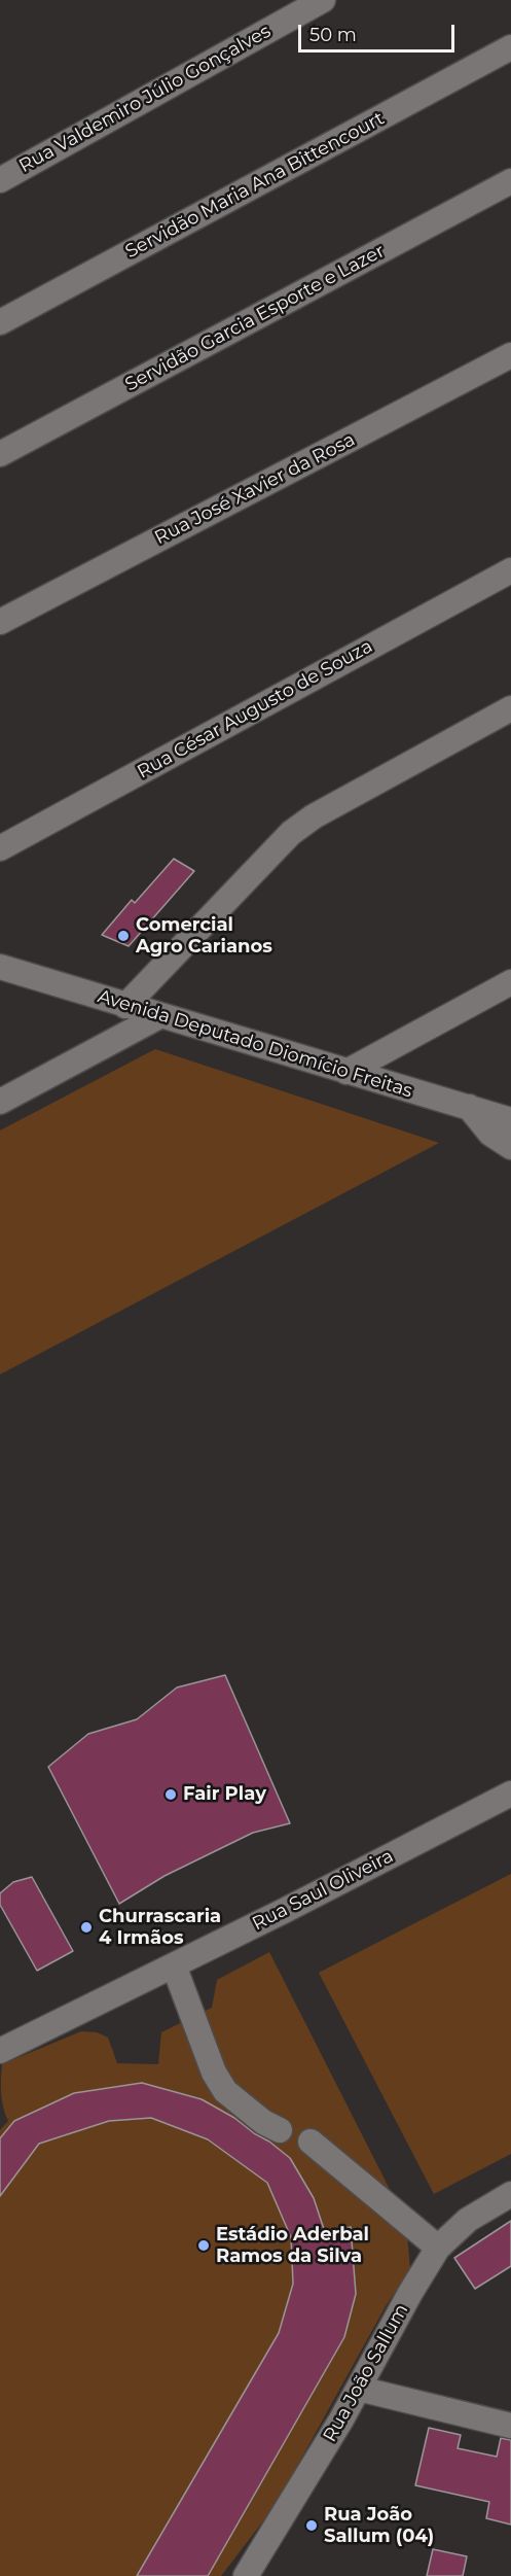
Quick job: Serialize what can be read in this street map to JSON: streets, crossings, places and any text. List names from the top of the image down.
{
  "streets": {
    "street": [
      "Rua Valdemiro Júlio Gonçalves",
      "Servidão Maria Ana Bittencourt",
      "Servidão Garcia Esporte e Lazer",
      "Rua José Xavier da Rosa",
      "Rua César Augusto de Souza",
      "Avenida Deputado Diomício Freitas",
      "Rua Saul Oliveira",
      "Rua João Sallum"
    ]
  },
  "places": [
    "Comercial Agro Carianos",
    "Fair Play",
    "Churrascaria 4 Irmãos",
    "Estádio Aderbal Ramos da Silva",
    "Rua João Sallum (04)"
  ],
  "scale_bar": "50 m"
}
